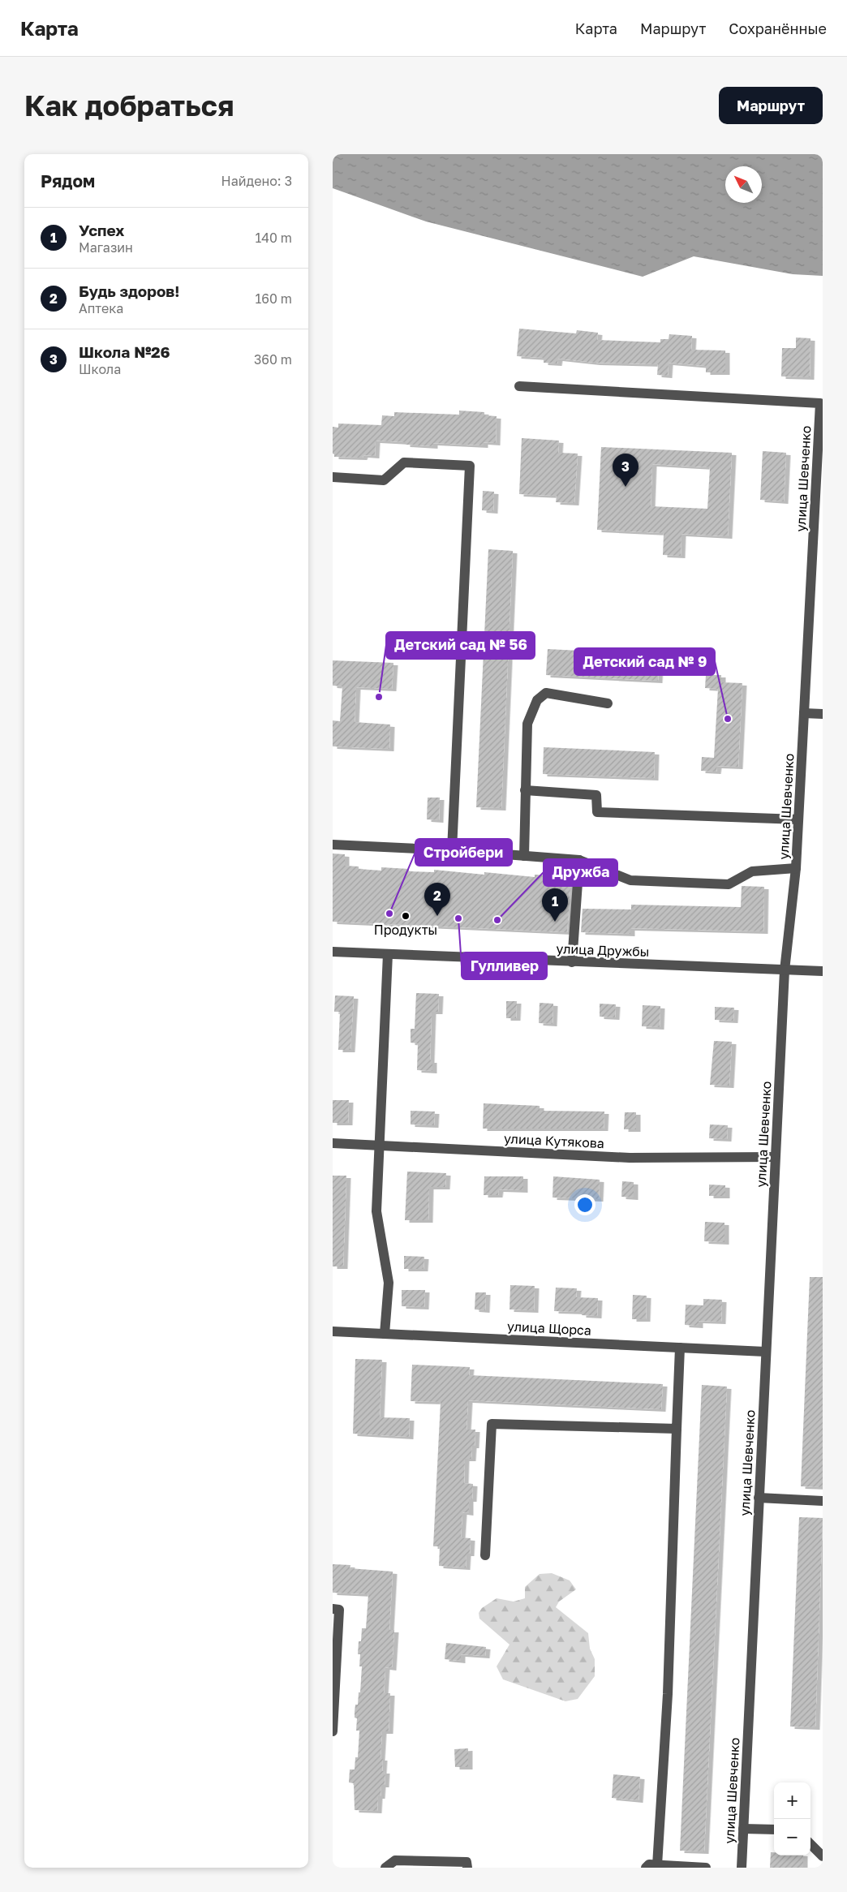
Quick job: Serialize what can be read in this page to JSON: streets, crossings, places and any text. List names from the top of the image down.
{
  "streets": {
    "street": [
      "улица Шевченко",
      "улица Дружбы",
      "улица Кутякова",
      "улица Щорса"
    ]
  },
  "crossings": [
    ["улица Шевченко", "улица Дружбы"],
    ["улица Шевченко", "улица Кутякова"],
    ["улица Шевченко", "улица Щорса"]
  ],
  "places": [
    "Детский сад № 56",
    "Детский сад № 9",
    "Стройбери",
    "Продукты",
    "Гулливер",
    "Дружба"
  ],
  "north": "top left",
  "page": {
    "header": "Карта",
    "nav": ["Карта", "Маршрут", "Сохранённые"],
    "buttons": "Маршрут",
    "title": "Как добраться",
    "heading": ["Рядом", "Найдено: 3"],
    "list": [
      {
        "mark": "1",
        "name": "Успех",
        "note": "Магазин",
        "value": "140 m"
      },
      {
        "mark": "2",
        "name": "Будь здоров!",
        "note": "Аптека",
        "value": "160 m"
      },
      {
        "mark": "3",
        "name": "Школа №26",
        "note": "Школа",
        "value": "360 m"
      }
    ],
    "pins": ["3", "2", "1"],
    "map_buttons": ["+", "−"]
  }
}
